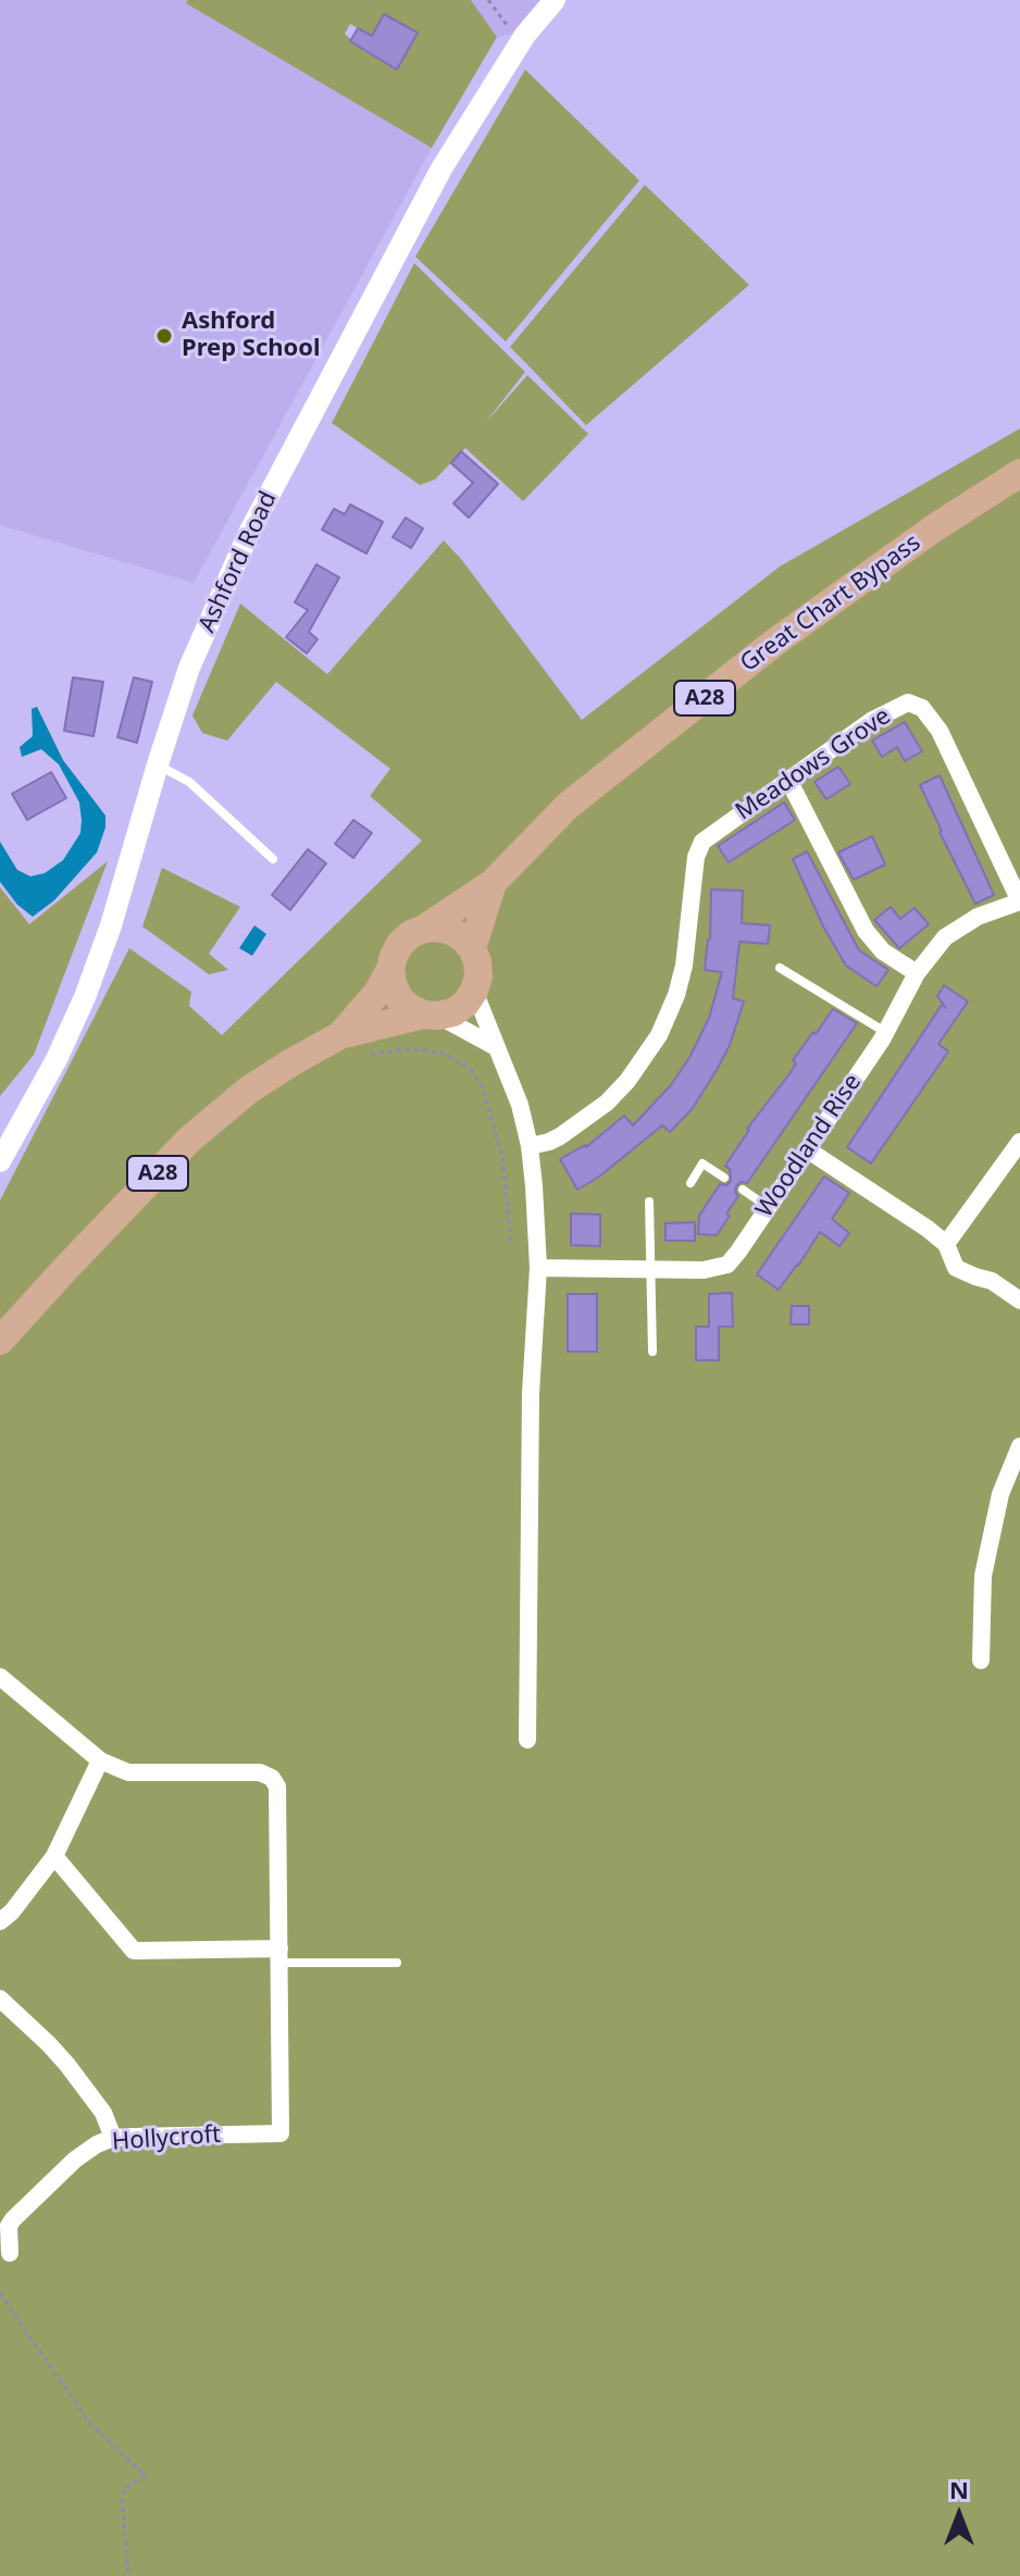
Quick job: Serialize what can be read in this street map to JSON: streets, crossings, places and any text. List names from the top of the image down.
{
  "streets": {
    "main road": ["Great Chart Bypass", "A28"],
    "street": [
      "Ashford Road",
      "Meadows Grove",
      "Woodland Rise",
      "Hollycroft"
    ]
  },
  "crossings": [
    ["Great Chart Bypass", "A28"],
    ["Meadows Grove", "Woodland Rise"]
  ],
  "places": ["Ashford Prep School"],
  "north": "top"
}
